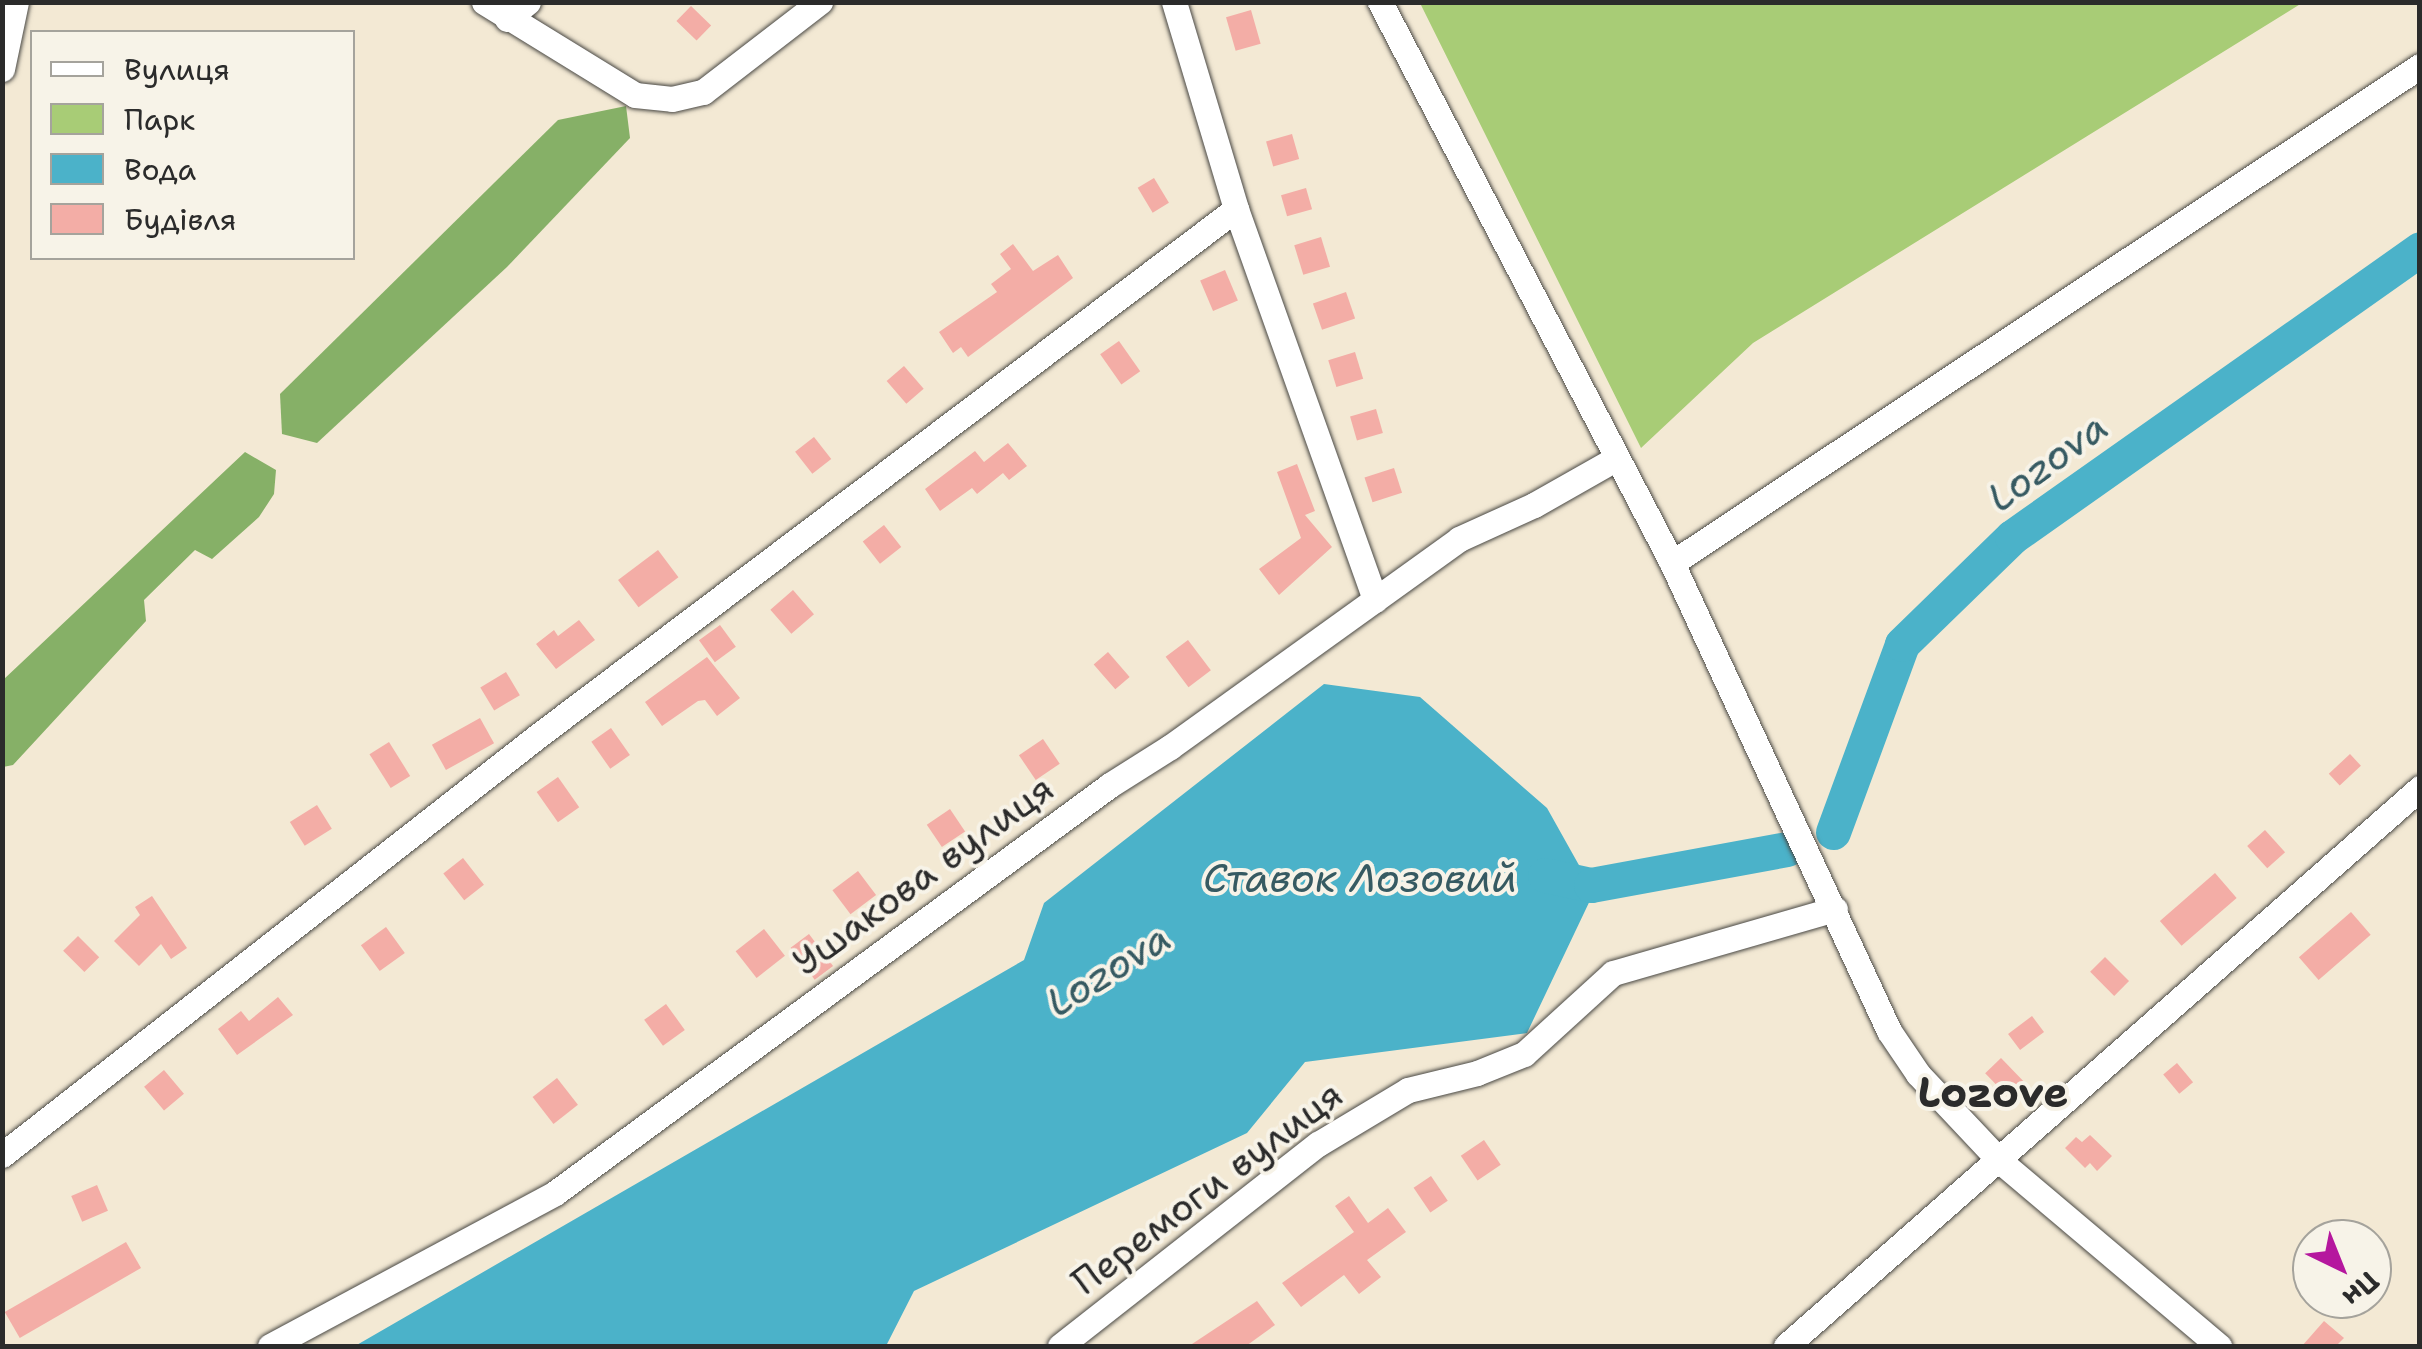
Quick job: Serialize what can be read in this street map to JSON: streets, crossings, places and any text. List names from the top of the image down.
{
  "streets": {
    "street": ["Ушакова вулиця", "Перемоги вулиця"]
  },
  "districts": ["Lozove"],
  "water": ["Lozova", "Ставок Лозовий"],
  "legend": [
    "Вулиця",
    "Парк",
    "Вода",
    "Будівля"
  ],
  "north": "bottom right"
}
